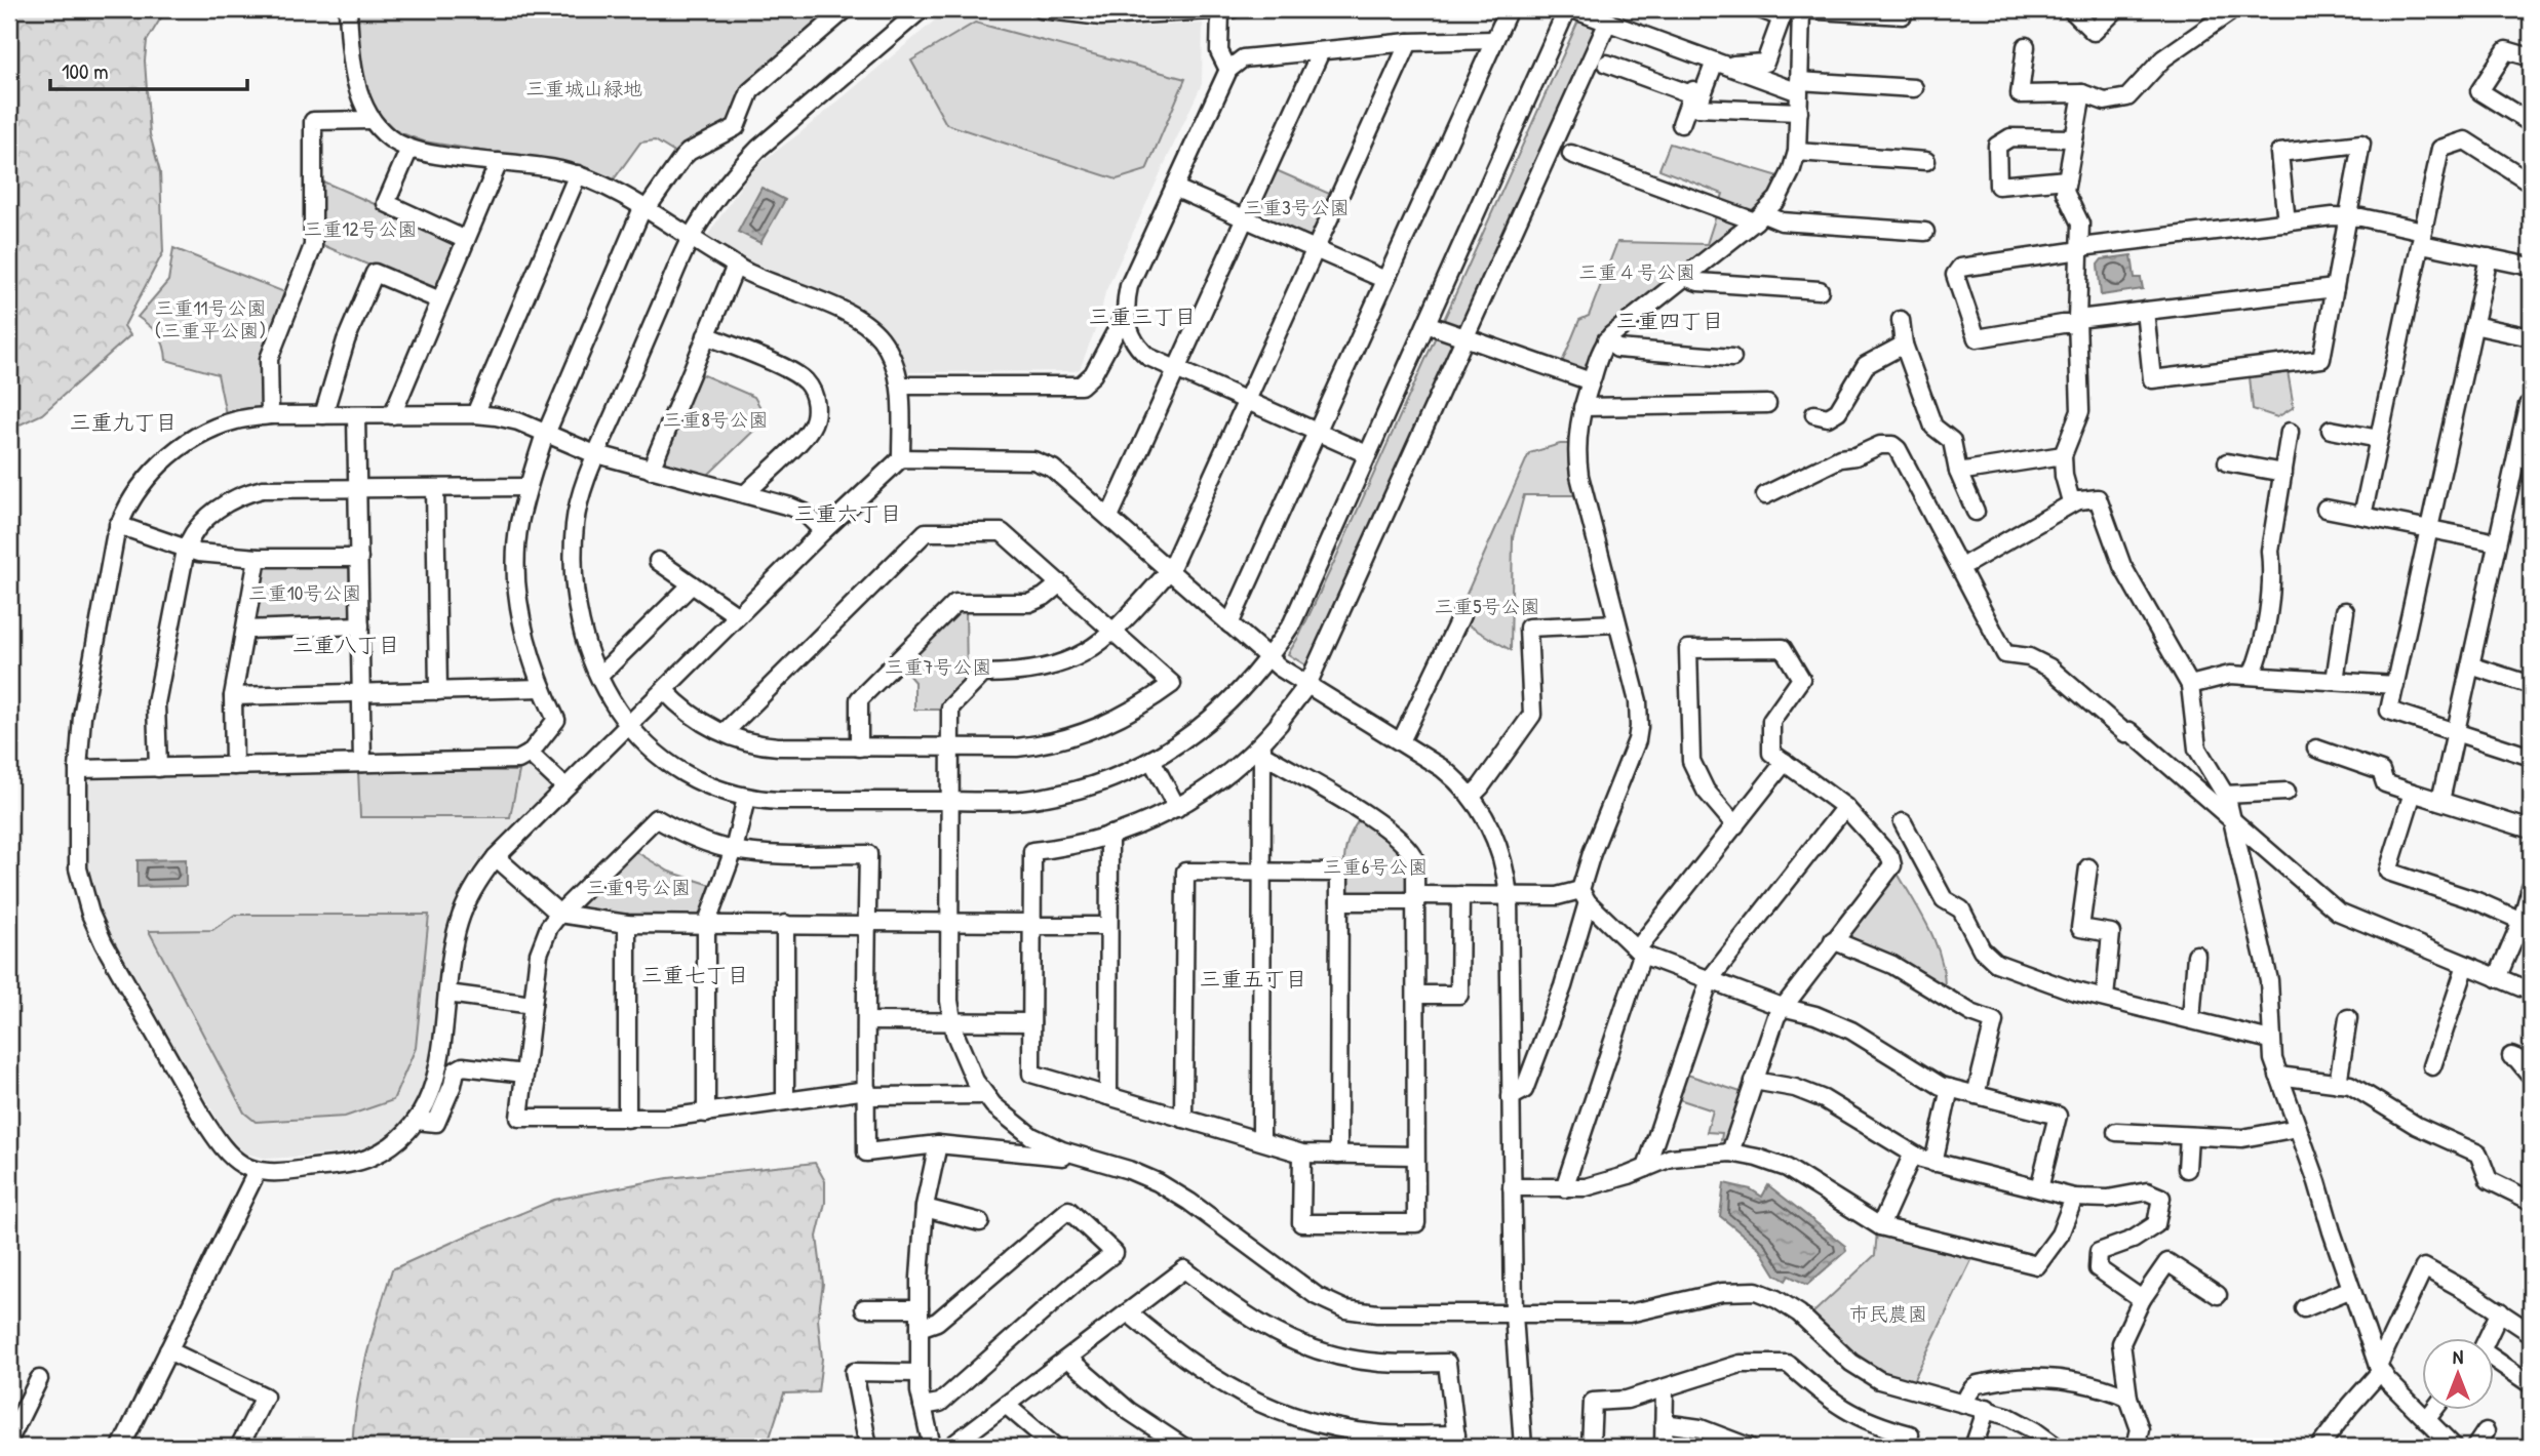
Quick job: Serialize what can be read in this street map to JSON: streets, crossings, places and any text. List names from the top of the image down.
{
  "districts": [
    "三重三丁目",
    "三重四丁目",
    "三重九丁目",
    "三重六丁目",
    "三重八丁目",
    "三重七丁目",
    "三重五丁目"
  ],
  "parks": [
    "三重城山緑地",
    "三重3号公園",
    "三重12号公園",
    "三重４号公園",
    "三重11号公園 (三重平公園)",
    "三重8号公園",
    "三重10号公園",
    "三重5号公園",
    "三重7号公園",
    "三重6号公園",
    "三重9号公園",
    "市民農園"
  ],
  "scale_bar": "100 m",
  "north": "top"
}
